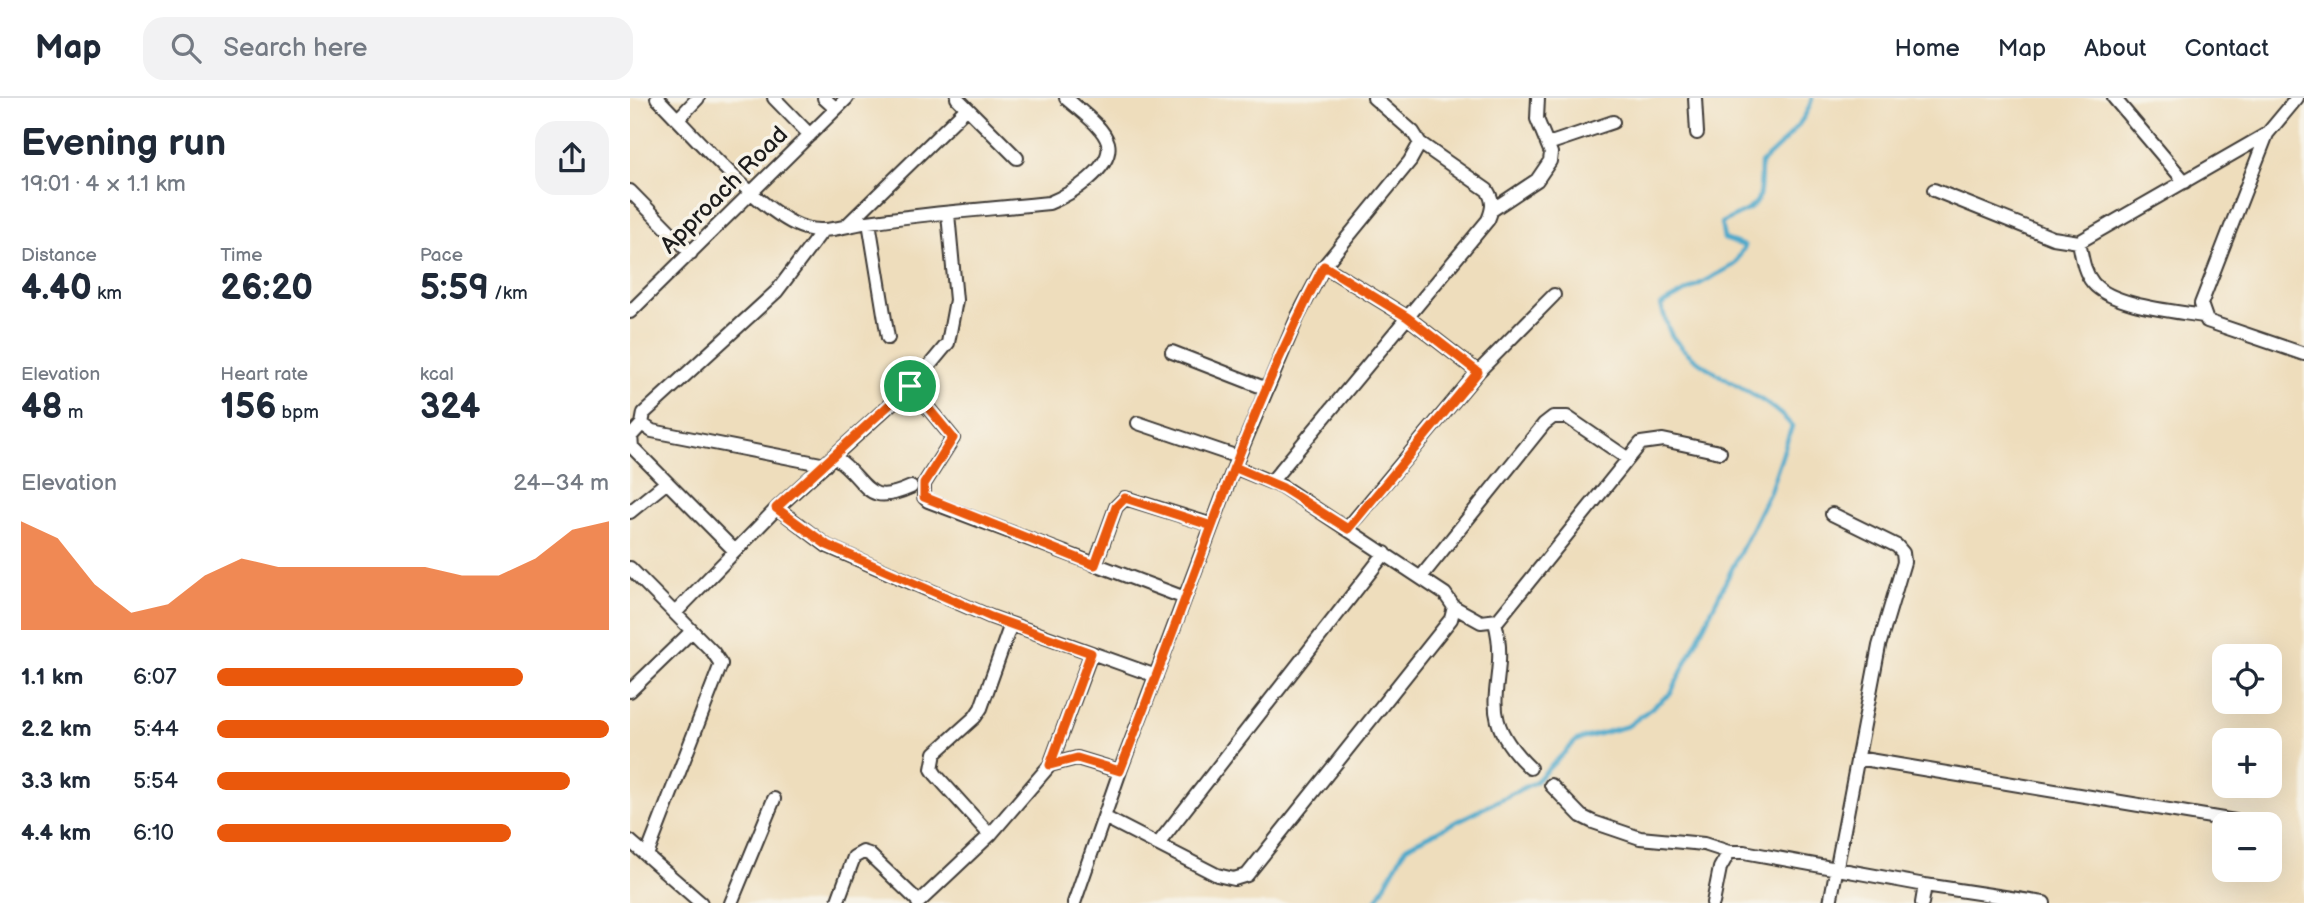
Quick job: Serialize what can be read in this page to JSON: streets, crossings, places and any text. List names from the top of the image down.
{
  "streets": {
    "street": ["Approach Road"]
  },
  "page": {
    "header": "Map",
    "search": "Search here",
    "nav": [
      "Home",
      "Map",
      "About",
      "Contact"
    ],
    "heading": ["Evening run", "19:01 · 4 × 1.1 km"],
    "stats": [
      ["Distance", "4.40 km"],
      ["Time", "26:20"],
      ["Pace", "5:59 /km"],
      ["Elevation", "48 m"],
      ["Heart rate", "156 bpm"],
      ["kcal", "324"]
    ],
    "chart": ["Elevation", "24–34 m"],
    "map_buttons": ["+", "−"],
    "list": [
      {
        "name": "1.1 km",
        "note": "6:07"
      },
      {
        "name": "2.2 km",
        "note": "5:44"
      },
      {
        "name": "3.3 km",
        "note": "5:54"
      },
      {
        "name": "4.4 km",
        "note": "6:10"
      }
    ]
  }
}
